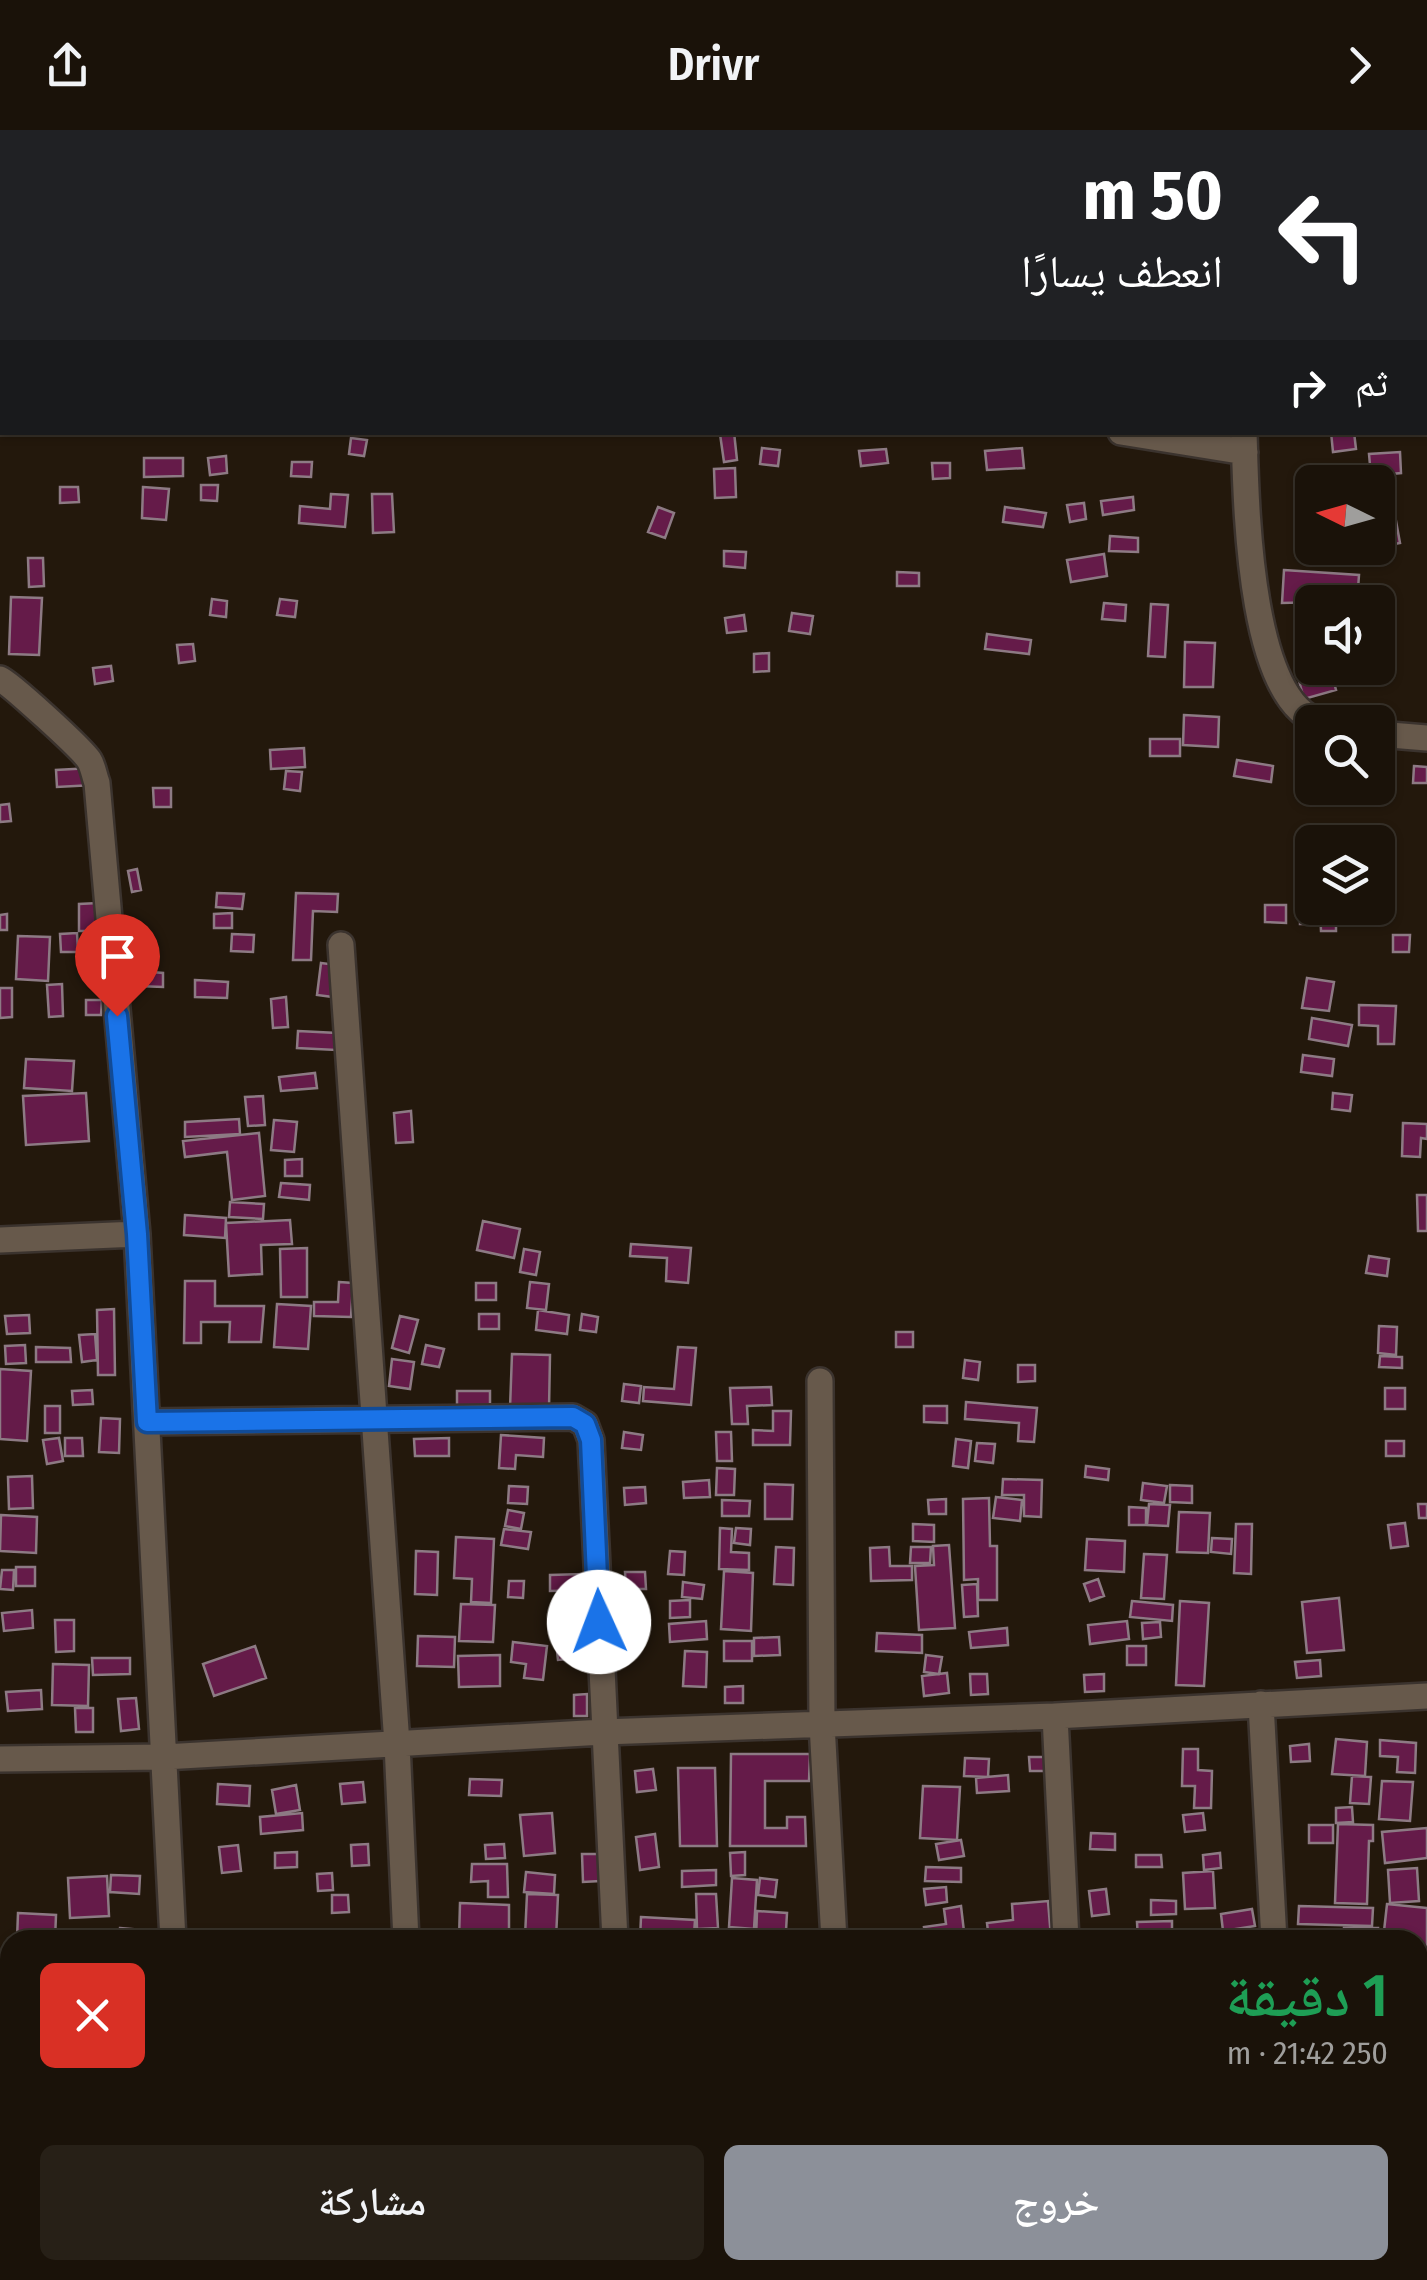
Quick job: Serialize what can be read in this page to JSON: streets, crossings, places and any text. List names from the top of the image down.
{
  "north": "left",
  "page": {
    "header": "Drivr",
    "turn": ["50 m", "انعطف يسارًا"],
    "then": "ثم",
    "heading": ["1 دقيقة", "250 m · 21:42"],
    "buttons": ["خروج", "مشاركة"]
  }
}
